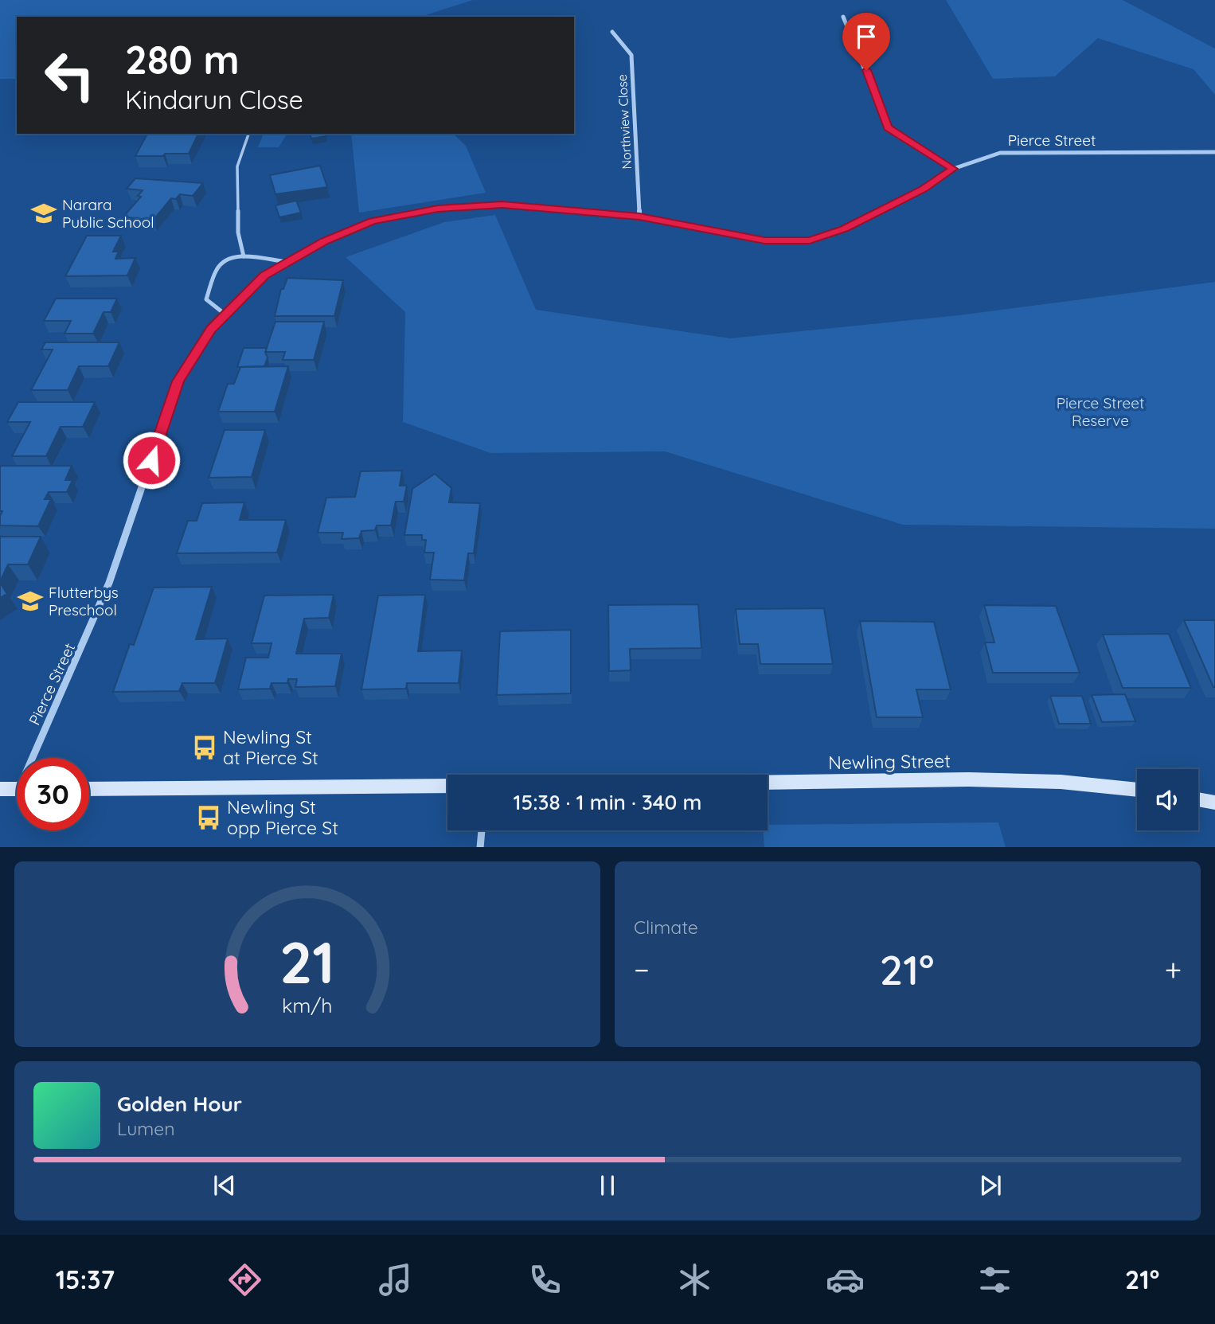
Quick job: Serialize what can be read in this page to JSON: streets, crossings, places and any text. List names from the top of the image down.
{
  "streets": {
    "street": ["Northview Close", "Pierce Street", "Newling Street"]
  },
  "crossings": [
    ["Northview Close", "Pierce Street"]
  ],
  "parks": ["Pierce Street Reserve"],
  "places": {
    "school or university": ["Narara Public School", "Flutterbys Preschool"],
    "bus stop": ["Newling St at Pierce St", "Newling St opp Pierce St"]
  },
  "page": {
    "turn": ["280 m", "Kindarun Close"],
    "limit": "30",
    "trip": "15:38 · 1 min · 340 m",
    "tile": "Climate",
    "heat": ["−", "21°", "+"],
    "song": ["Golden Hour", "Lumen"],
    "tabs": ["15:37", "21°"],
    "gauge": ["21", "km/h"]
  }
}
